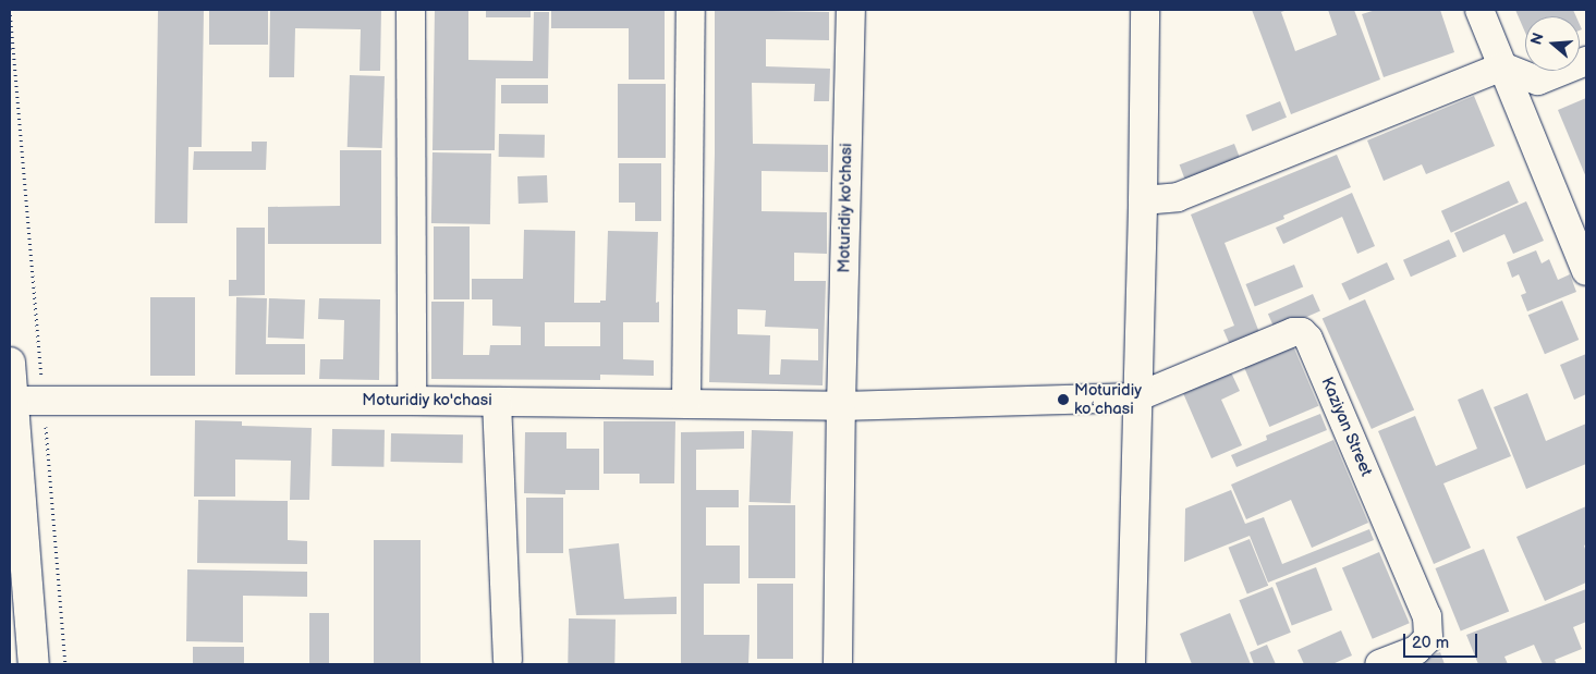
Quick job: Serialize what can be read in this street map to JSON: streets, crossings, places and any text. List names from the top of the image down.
{
  "streets": {
    "street": ["Moturidiy ko'chasi", "Kaziyan Street"]
  },
  "crossings": [
    ["Moturidiy ko'chasi", "Kaziyan Street"]
  ],
  "places": ["Moturidiy koʻchasi"],
  "scale_bar": "20 m",
  "north": "left"
}
